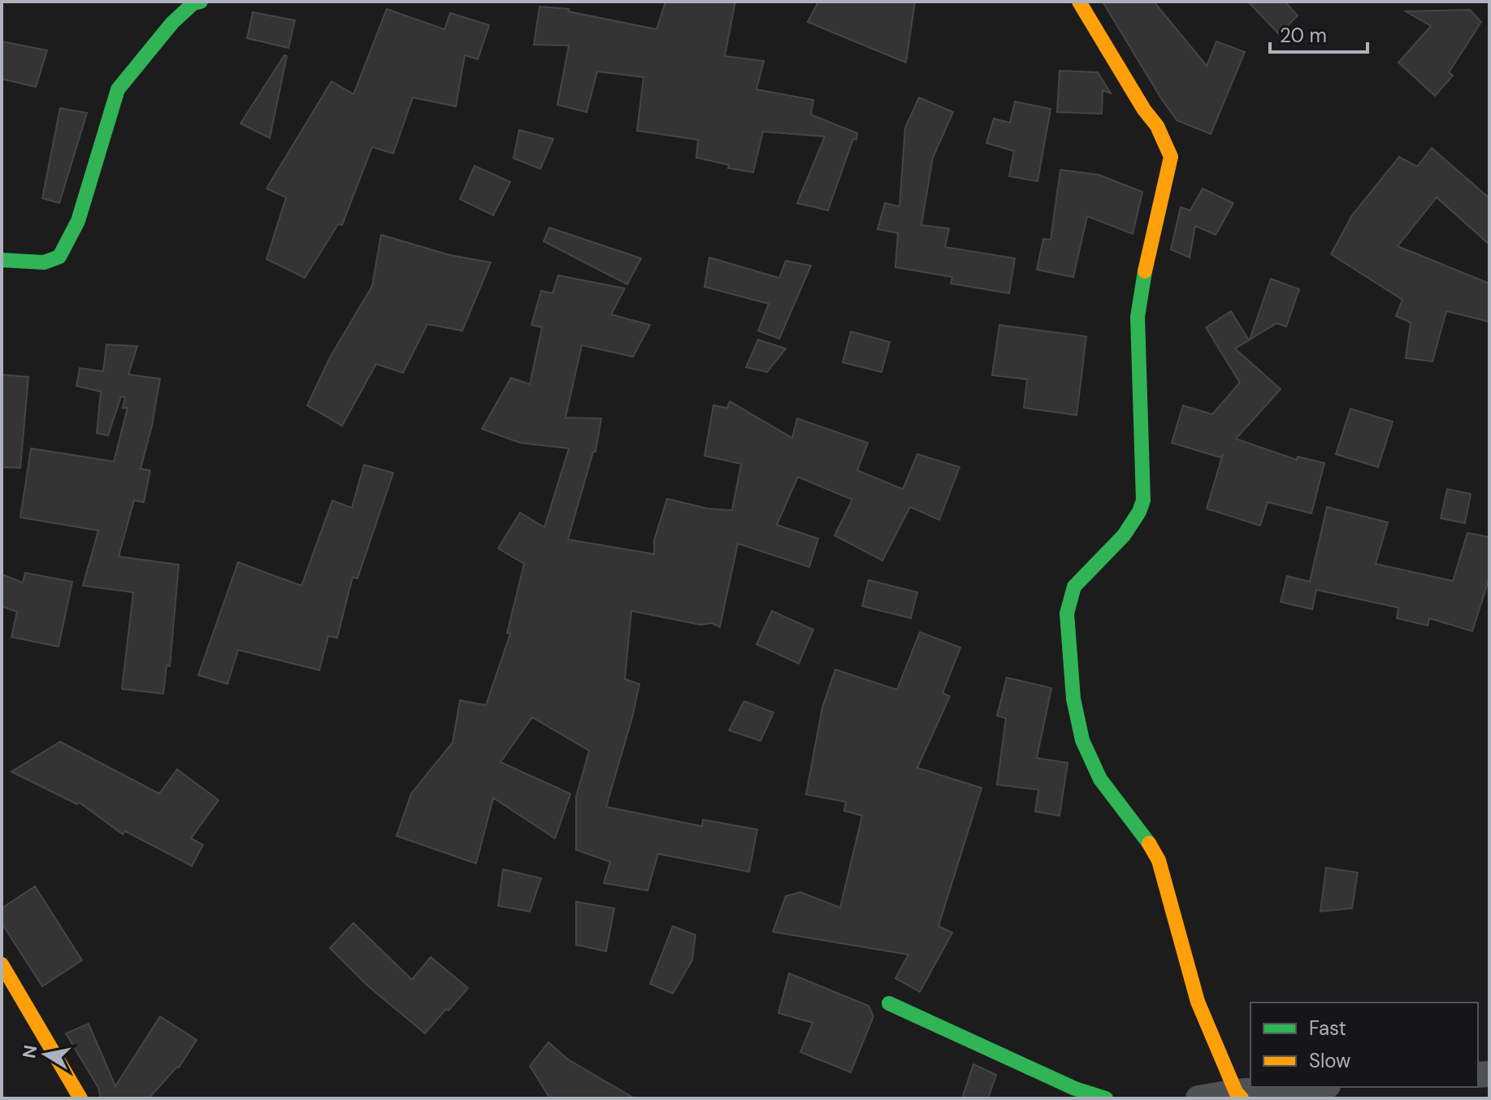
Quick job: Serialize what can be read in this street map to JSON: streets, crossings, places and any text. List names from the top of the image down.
{
  "legend": ["Fast", "Slow"],
  "scale_bar": "20 m",
  "north": "left"
}
